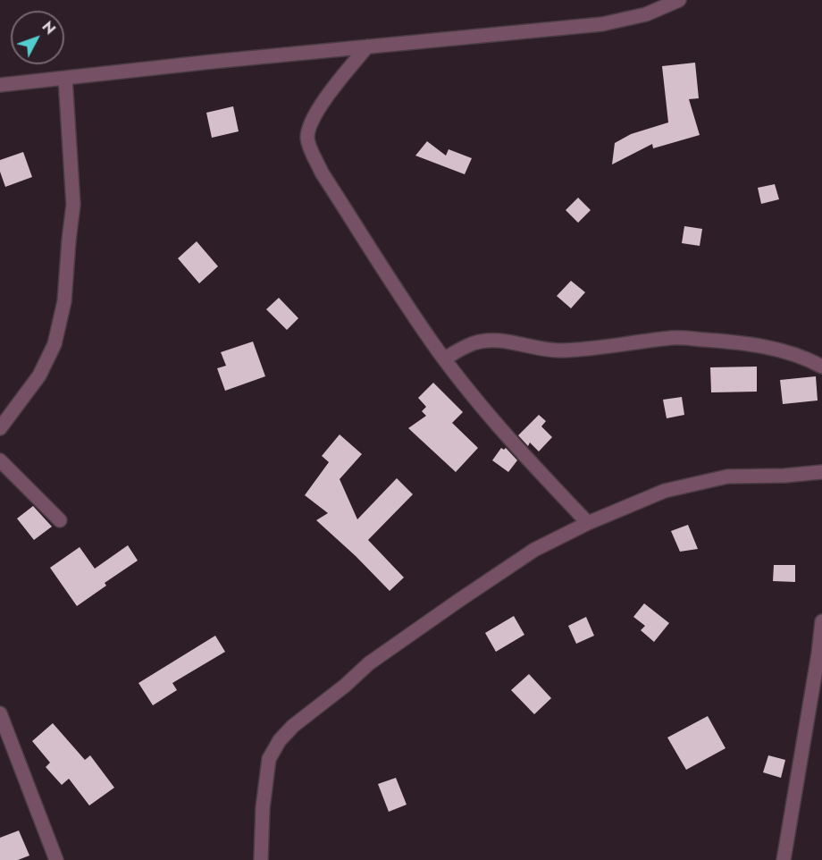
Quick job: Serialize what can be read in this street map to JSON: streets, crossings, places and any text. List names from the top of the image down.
{
  "north": "top right"
}
